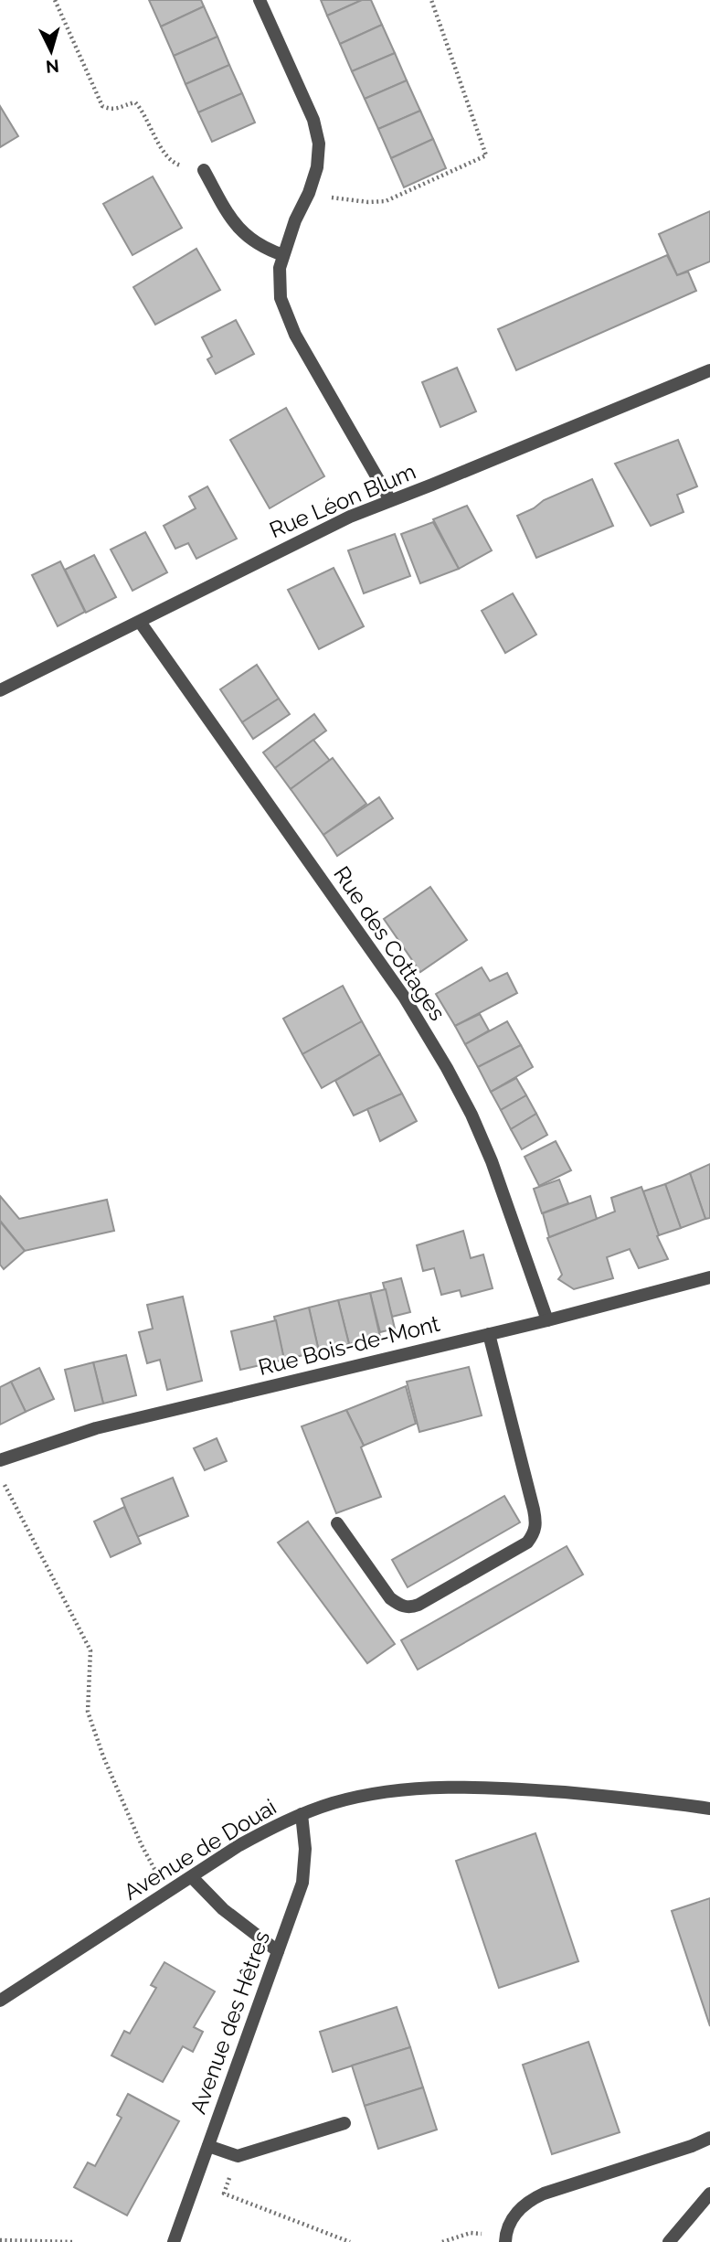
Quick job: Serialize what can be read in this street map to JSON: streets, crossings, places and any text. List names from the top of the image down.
{
  "streets": {
    "street": [
      "Rue Léon Blum",
      "Rue des Cottages",
      "Rue Bois-de-Mont",
      "Avenue de Douai",
      "Avenue des Hêtres"
    ]
  },
  "crossings": [
    ["Rue Léon Blum", "Rue des Cottages"],
    ["Rue des Cottages", "Rue Bois-de-Mont"],
    ["Avenue de Douai", "Avenue des Hêtres"]
  ],
  "north": "bottom"
}
